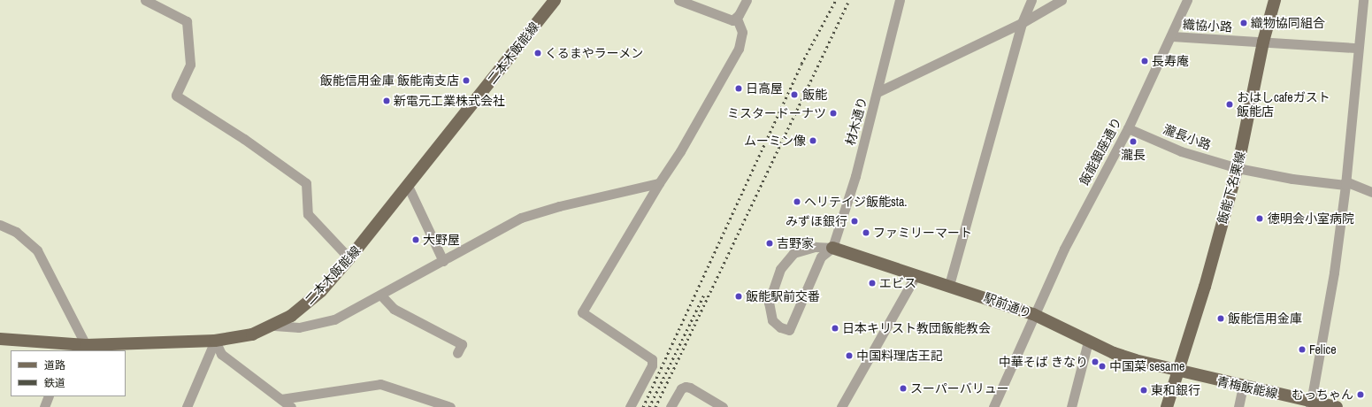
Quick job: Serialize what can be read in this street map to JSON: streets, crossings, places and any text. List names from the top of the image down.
{
  "streets": {
    "main road": [
      "二本木飯能線",
      "飯能下名栗線",
      "駅前通り",
      "青梅飯能線"
    ],
    "street": [
      "織協小路",
      "材木通り",
      "瀧長小路",
      "飯能銀座通り"
    ]
  },
  "crossings": [
    ["織協小路", "飯能銀座通り"],
    ["織協小路", "飯能下名栗線"],
    ["材木通り", "駅前通り"],
    ["瀧長小路", "飯能銀座通り"],
    ["瀧長小路", "飯能下名栗線"],
    ["飯能銀座通り", "駅前通り"],
    ["飯能下名栗線", "駅前通り"],
    ["飯能下名栗線", "青梅飯能線"],
    ["駅前通り", "青梅飯能線"]
  ],
  "places": [
    "織物協同組合",
    "くるまやラーメン",
    "長寿庵",
    "飯能信用金庫 飯能南支店",
    "日高屋",
    "飯能",
    "新電元工業株式会社",
    "おはしcafeガスト 飯能店",
    "ミスタードーナツ",
    "ムーミン像",
    "瀧長",
    "ヘリテイジ飯能sta.",
    "徳明会小室病院",
    "みずほ銀行",
    "ファミリーマート",
    "大野屋",
    "吉野家",
    "エビス",
    "飯能駅前交番",
    "飯能信用金庫",
    "日本キリスト教団飯能教会",
    "Felice",
    "中国料理店王記",
    "中華そば きなり",
    "中国菜 sesame",
    "スーパーバリュー",
    "東和銀行",
    "むっちゃん"
  ],
  "legend": ["道路", "鉄道"]
}
